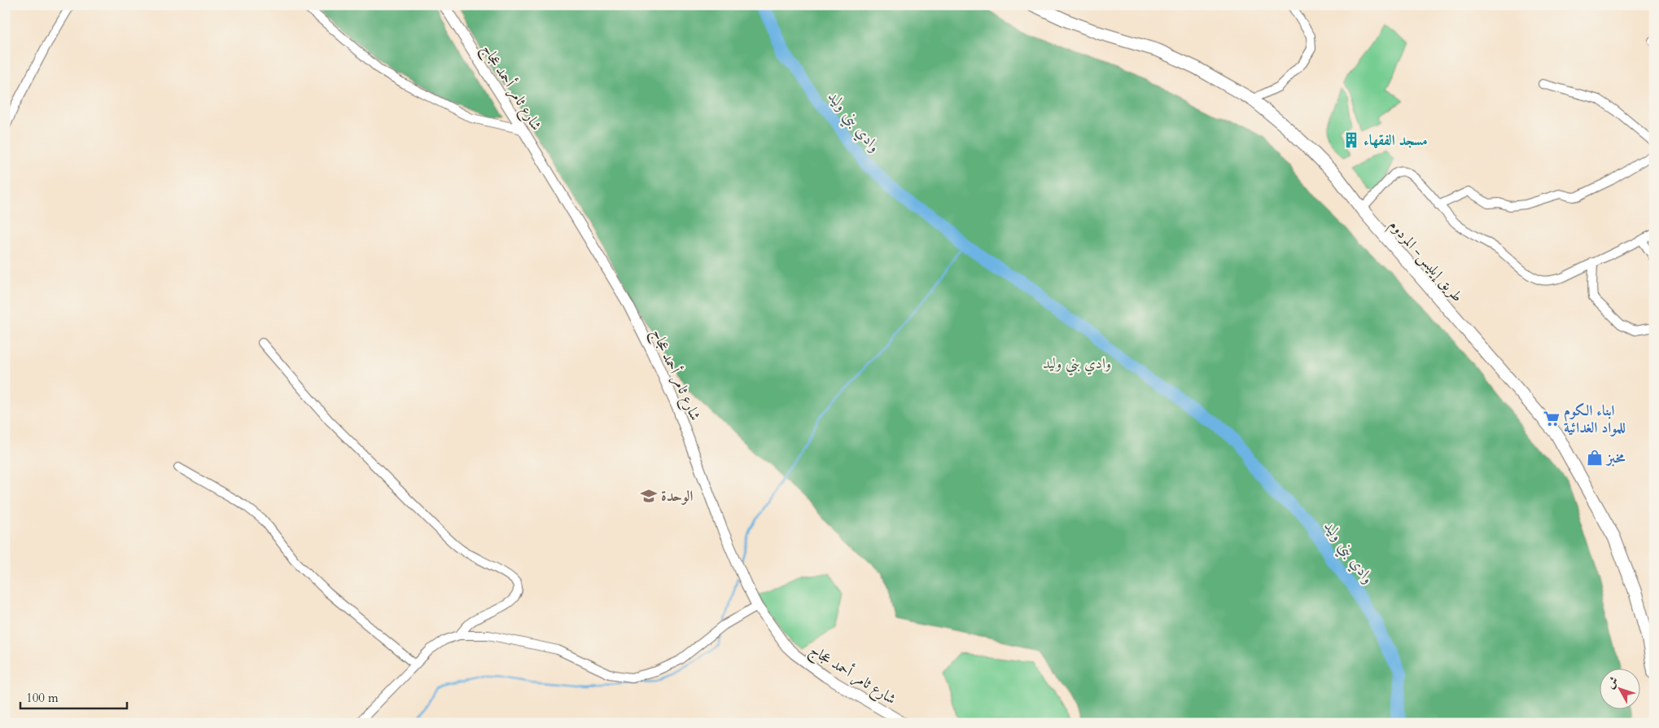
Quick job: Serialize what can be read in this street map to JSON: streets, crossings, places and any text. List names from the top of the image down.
{
  "streets": {
    "highway": ["طريق إيليس- المردوم"],
    "main road": ["شارع ثامر أحمد عجاج"]
  },
  "water": ["وادي بني وليد"],
  "parks": ["وادي بني وليد"],
  "places": {
    "building": ["مسجد الفقهاء"],
    "supermarket": ["ابناء الكوم للمواد الغدائية"],
    "shop": ["مخبز"],
    "school or university": ["الوحدة"]
  },
  "scale_bar": "100 m",
  "north": "top left"
}
